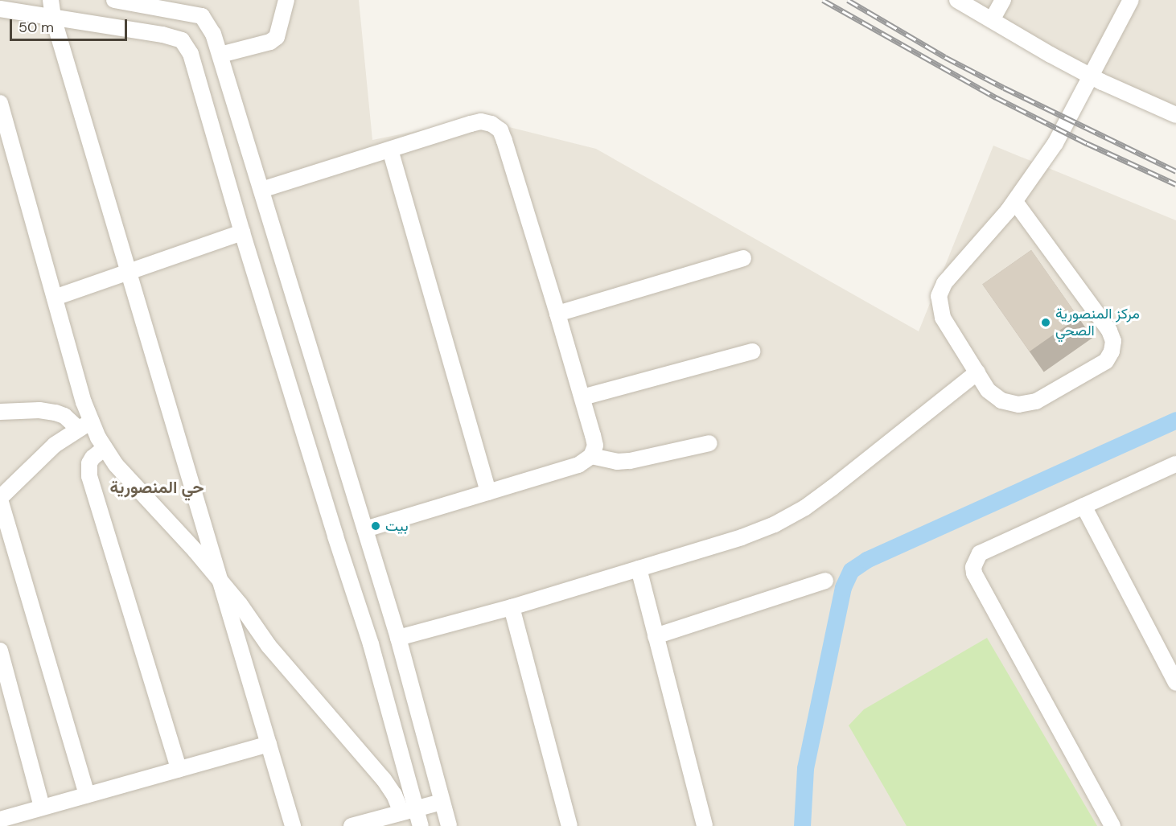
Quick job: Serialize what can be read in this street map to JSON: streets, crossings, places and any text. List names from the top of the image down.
{
  "districts": ["حي المنصورية"],
  "places": ["مركز المنصورية الصحي", "بيت"],
  "scale_bar": "50 m"
}
